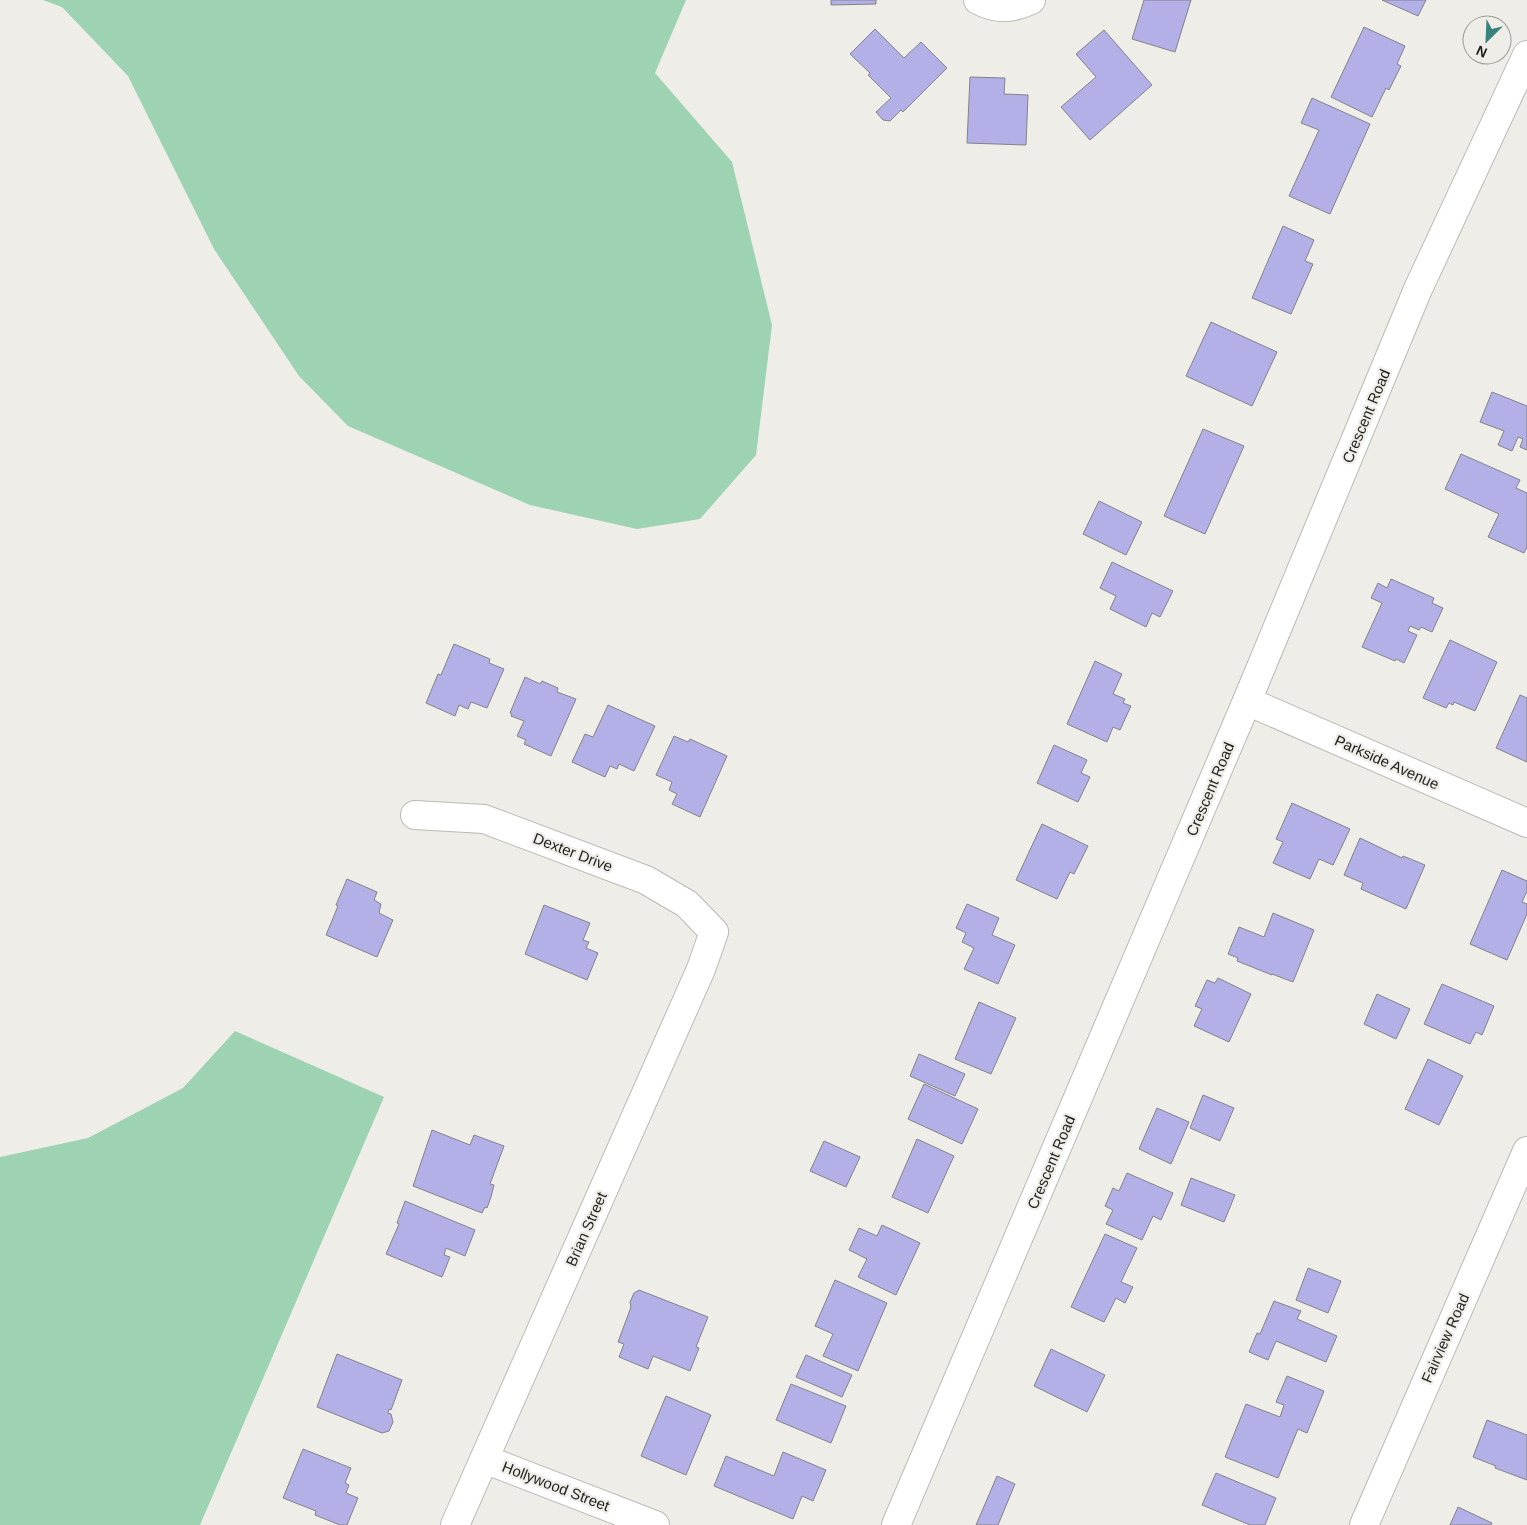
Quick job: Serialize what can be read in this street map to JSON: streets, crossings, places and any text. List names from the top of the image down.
{
  "streets": {
    "street": [
      "Crescent Road",
      "Parkside Avenue",
      "Dexter Drive",
      "Brian Street",
      "Fairview Road",
      "Hollywood Street"
    ]
  },
  "crossings": [
    ["Crescent Road", "Parkside Avenue"],
    ["Dexter Drive", "Brian Street"],
    ["Brian Street", "Hollywood Street"]
  ],
  "north": "bottom left"
}
